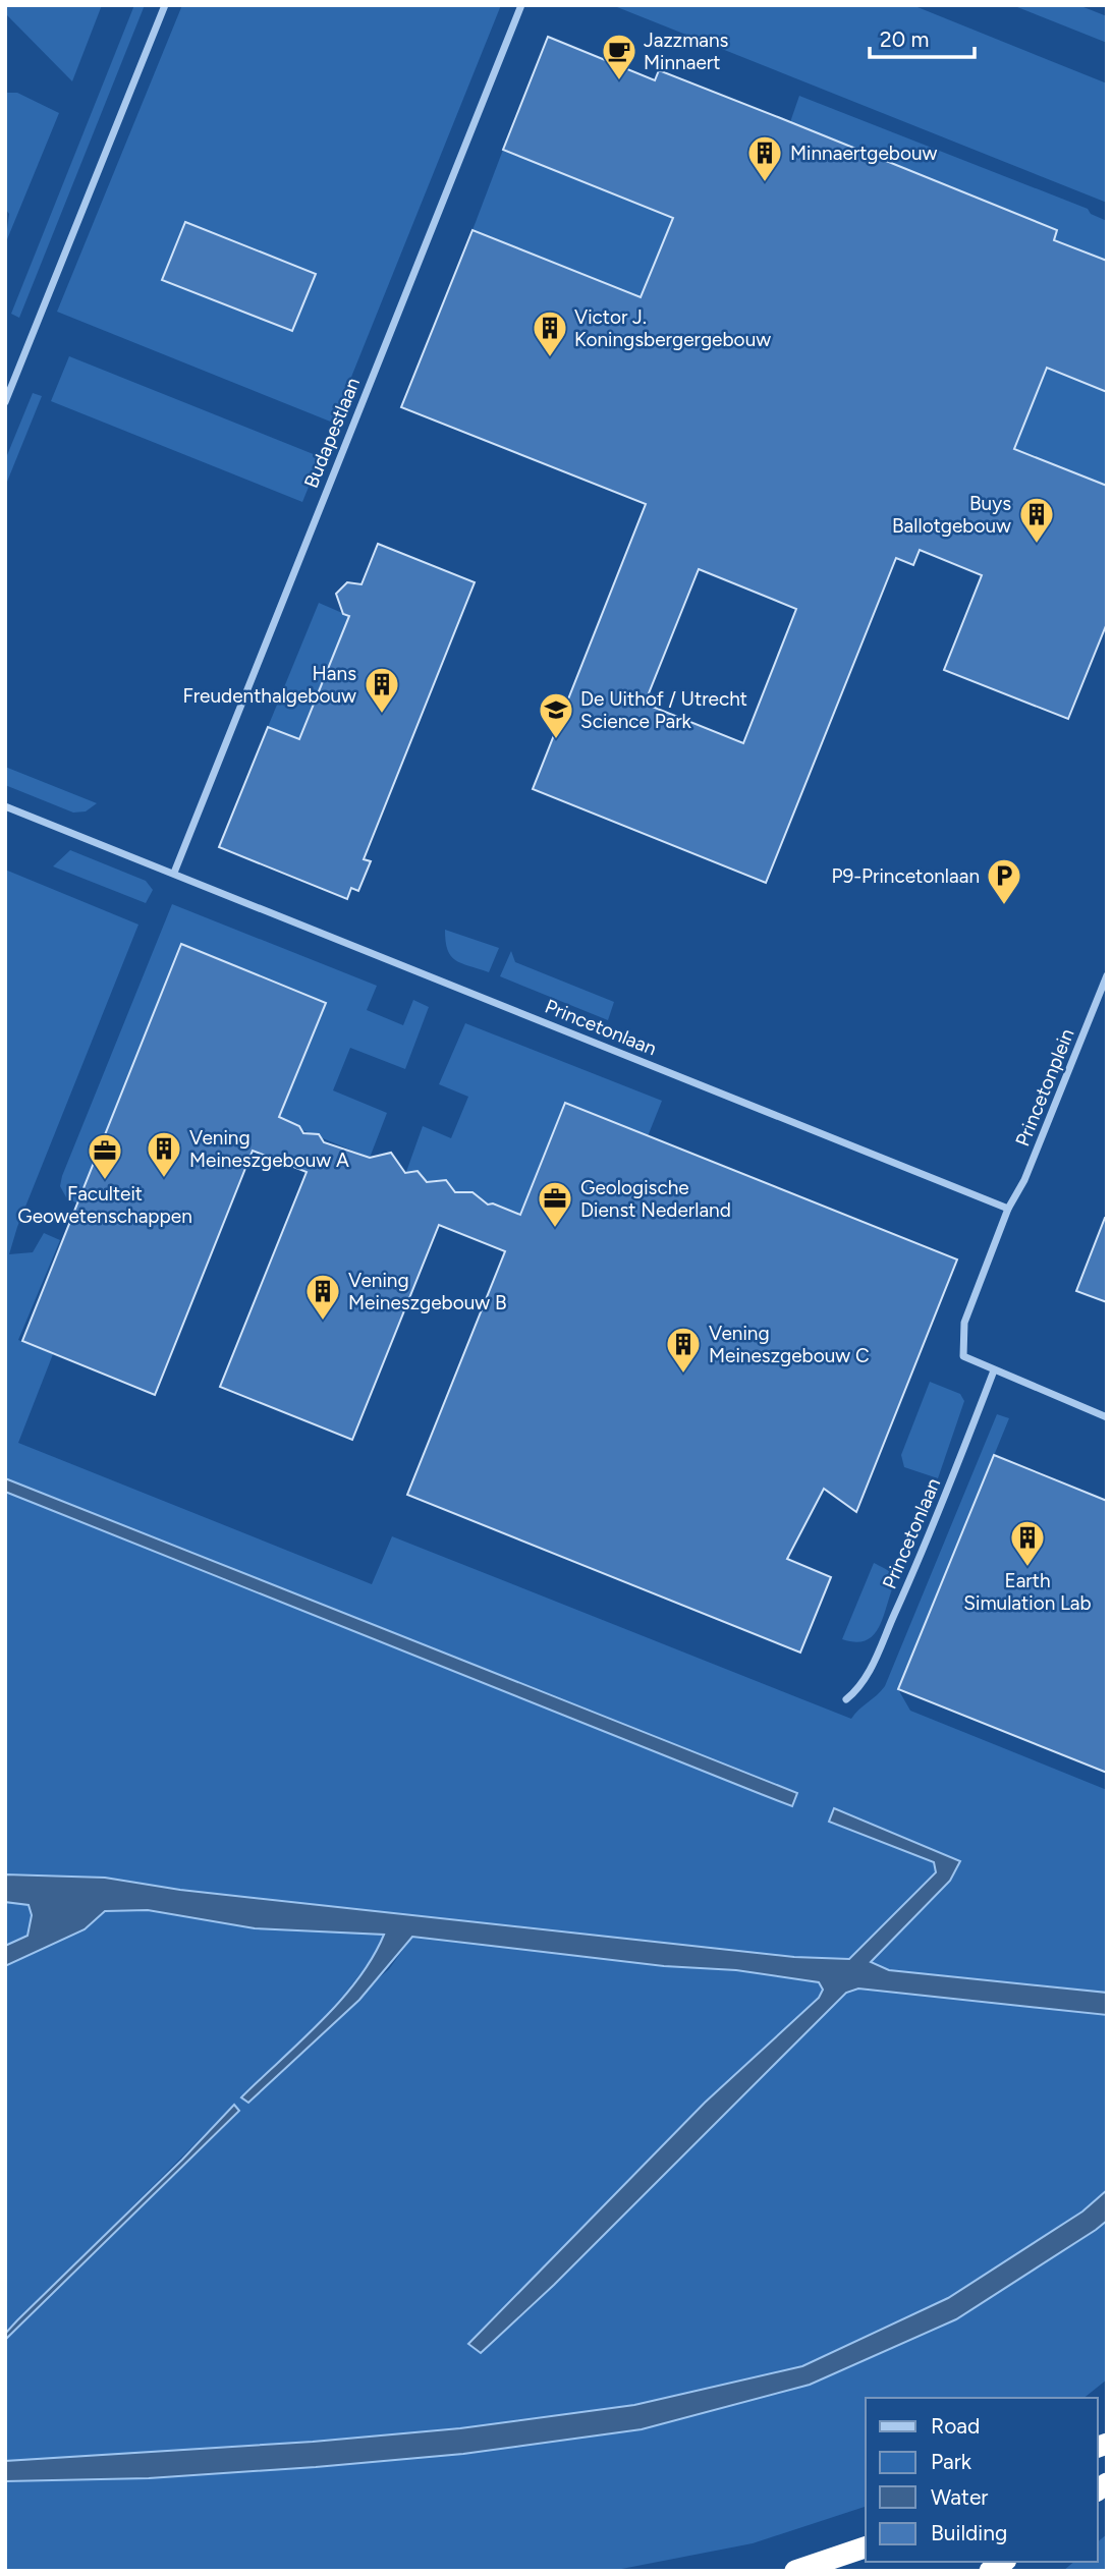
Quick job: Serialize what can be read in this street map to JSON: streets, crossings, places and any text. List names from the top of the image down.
{
  "streets": {
    "street": ["Budapestlaan", "Princetonlaan", "Princetonplein"]
  },
  "crossings": [
    ["Budapestlaan", "Princetonlaan"],
    ["Princetonlaan", "Princetonplein"]
  ],
  "places": {
    "cafe": ["Jazzmans Minnaert"],
    "building": [
      "Minnaertgebouw",
      "Victor J. Koningsbergergebouw",
      "Buys Ballotgebouw",
      "Hans Freudenthalgebouw",
      "Vening Meineszgebouw A",
      "Vening Meineszgebouw B",
      "Vening Meineszgebouw C",
      "Earth Simulation Lab"
    ],
    "school or university": ["De Uithof / Utrecht Science Park"],
    "parking": ["P9-Princetonlaan"],
    "office": ["Faculteit Geowetenschappen", "Geologische Dienst Nederland"]
  },
  "legend": [
    "Road",
    "Park",
    "Water",
    "Building"
  ],
  "scale_bar": "20 m"
}
